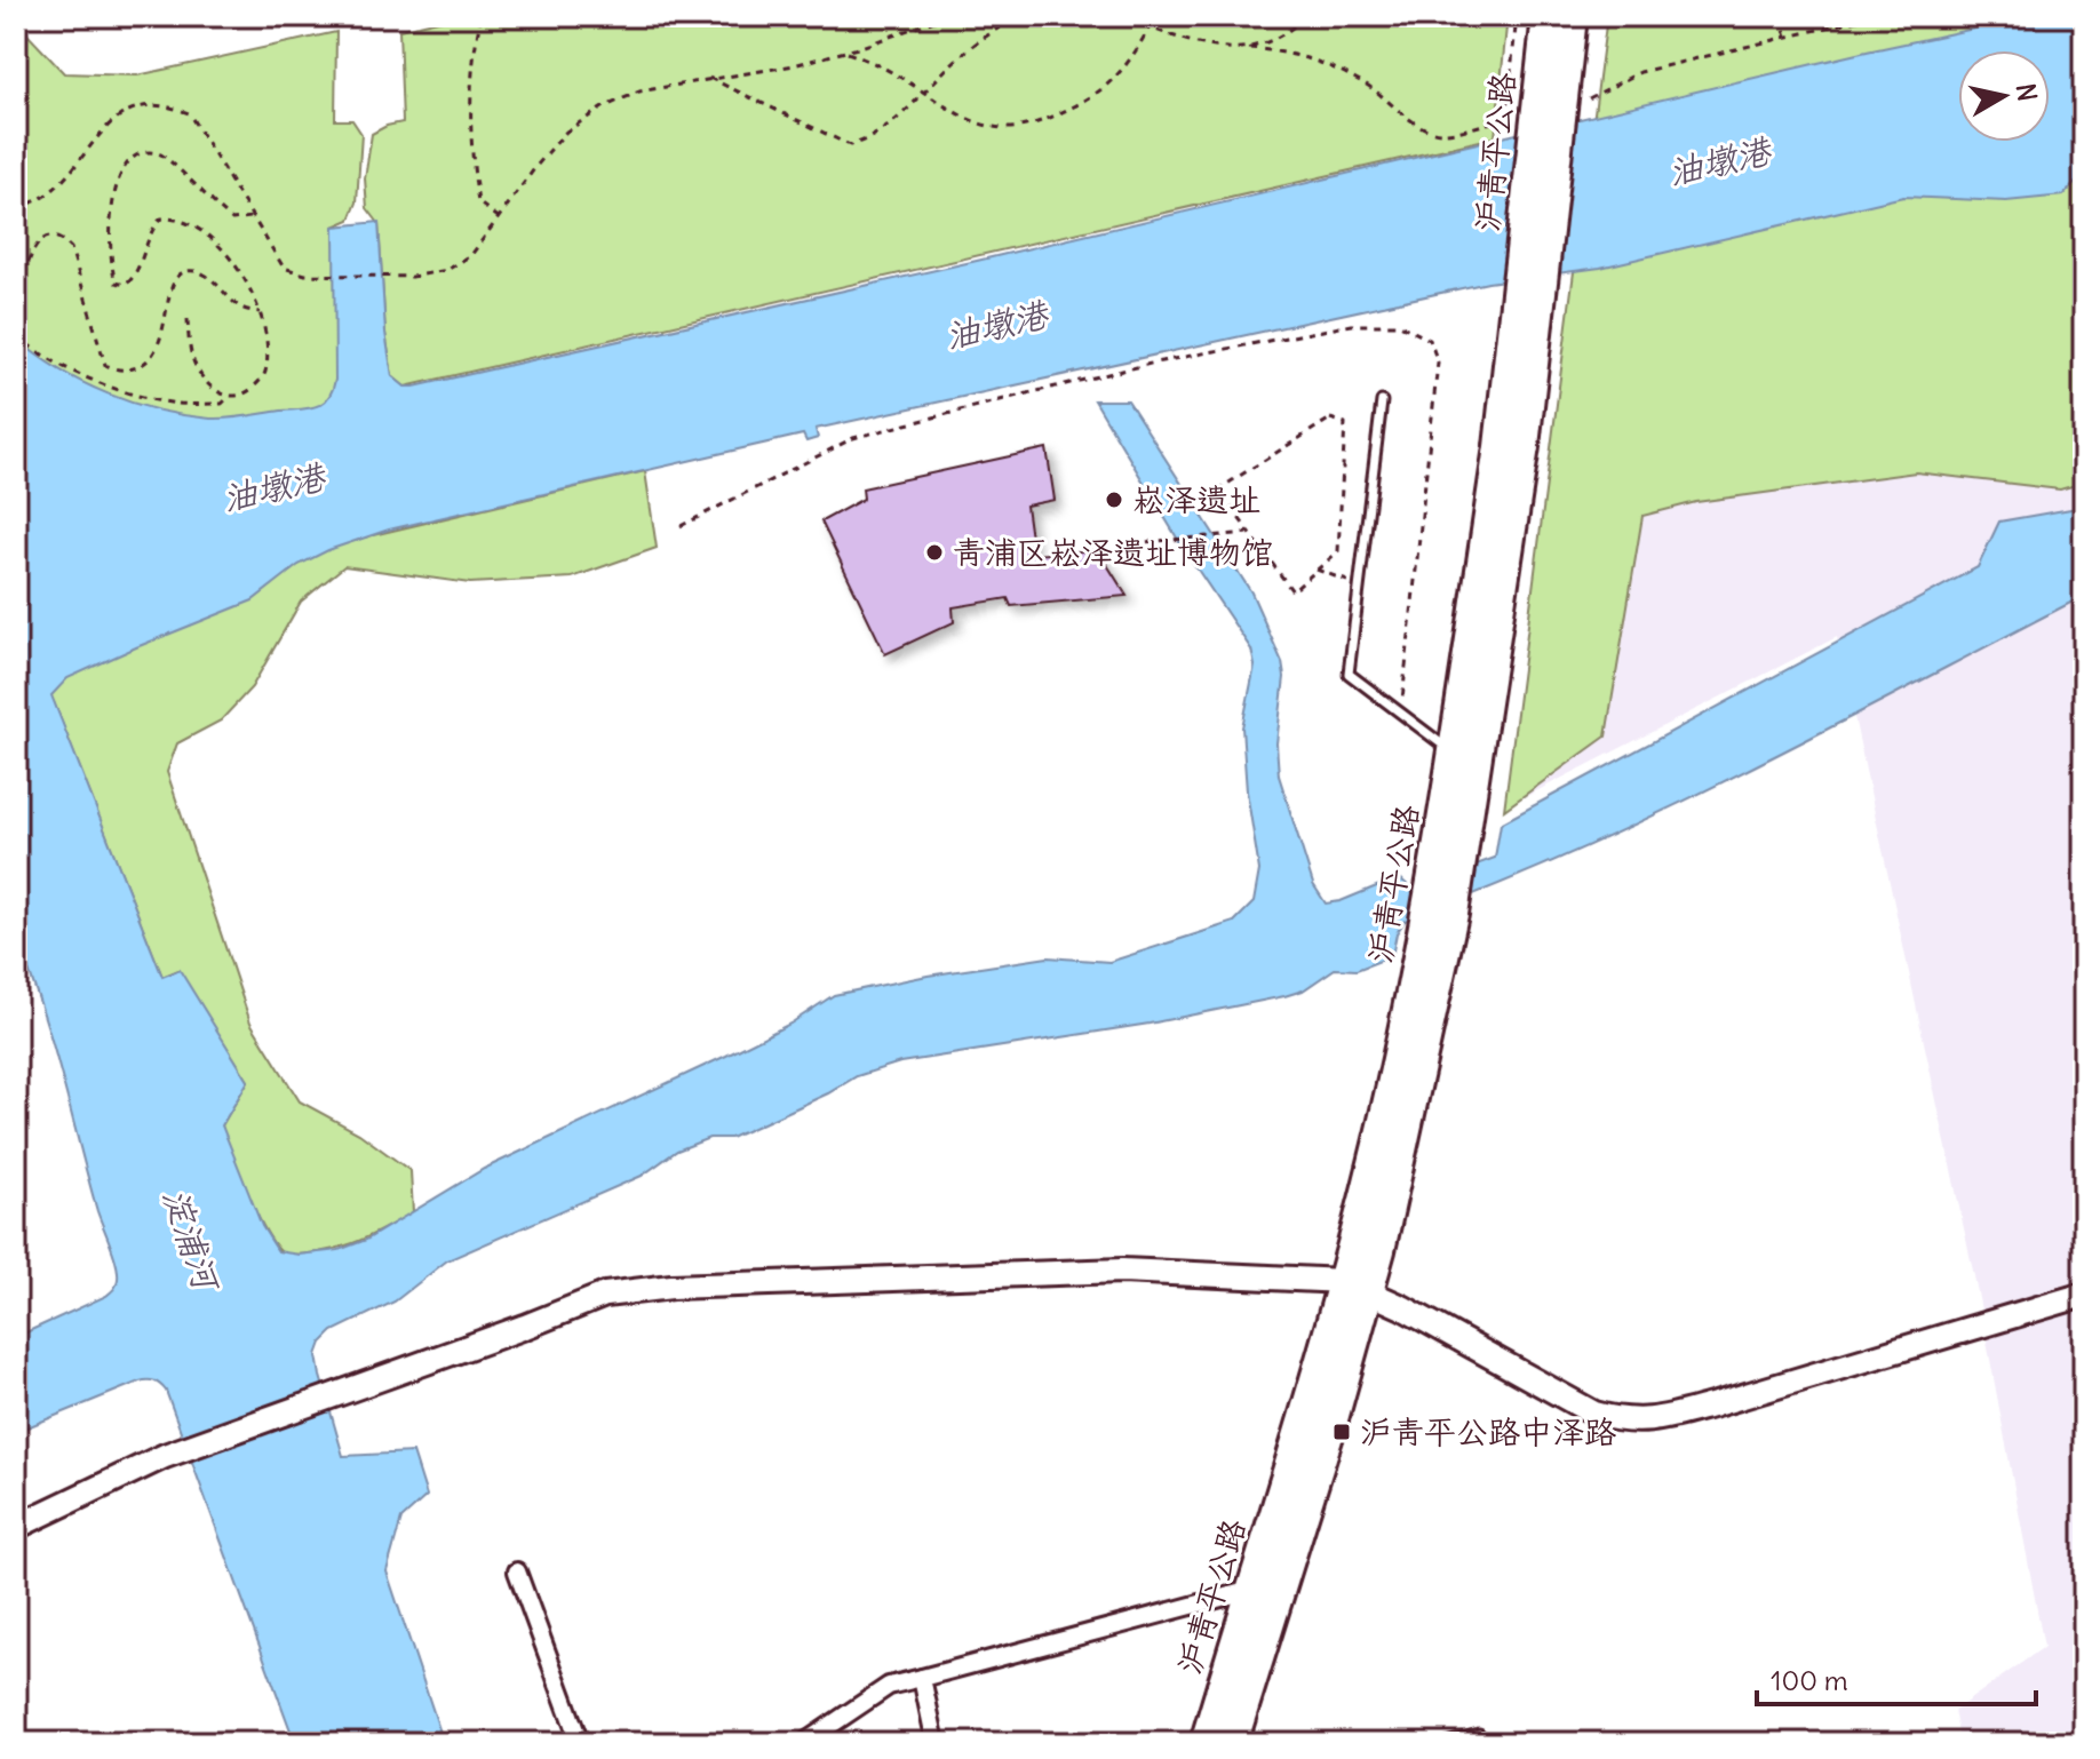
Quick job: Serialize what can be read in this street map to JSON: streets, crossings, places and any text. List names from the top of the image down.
{
  "streets": {
    "highway": ["沪青平公路"]
  },
  "water": ["油墩港", "淀浦河"],
  "places": {
    "other": ["崧泽遗址", "青浦区崧泽遗址博物馆"],
    "transit": ["沪青平公路中泽路"]
  },
  "scale_bar": "100 m",
  "north": "right"
}
